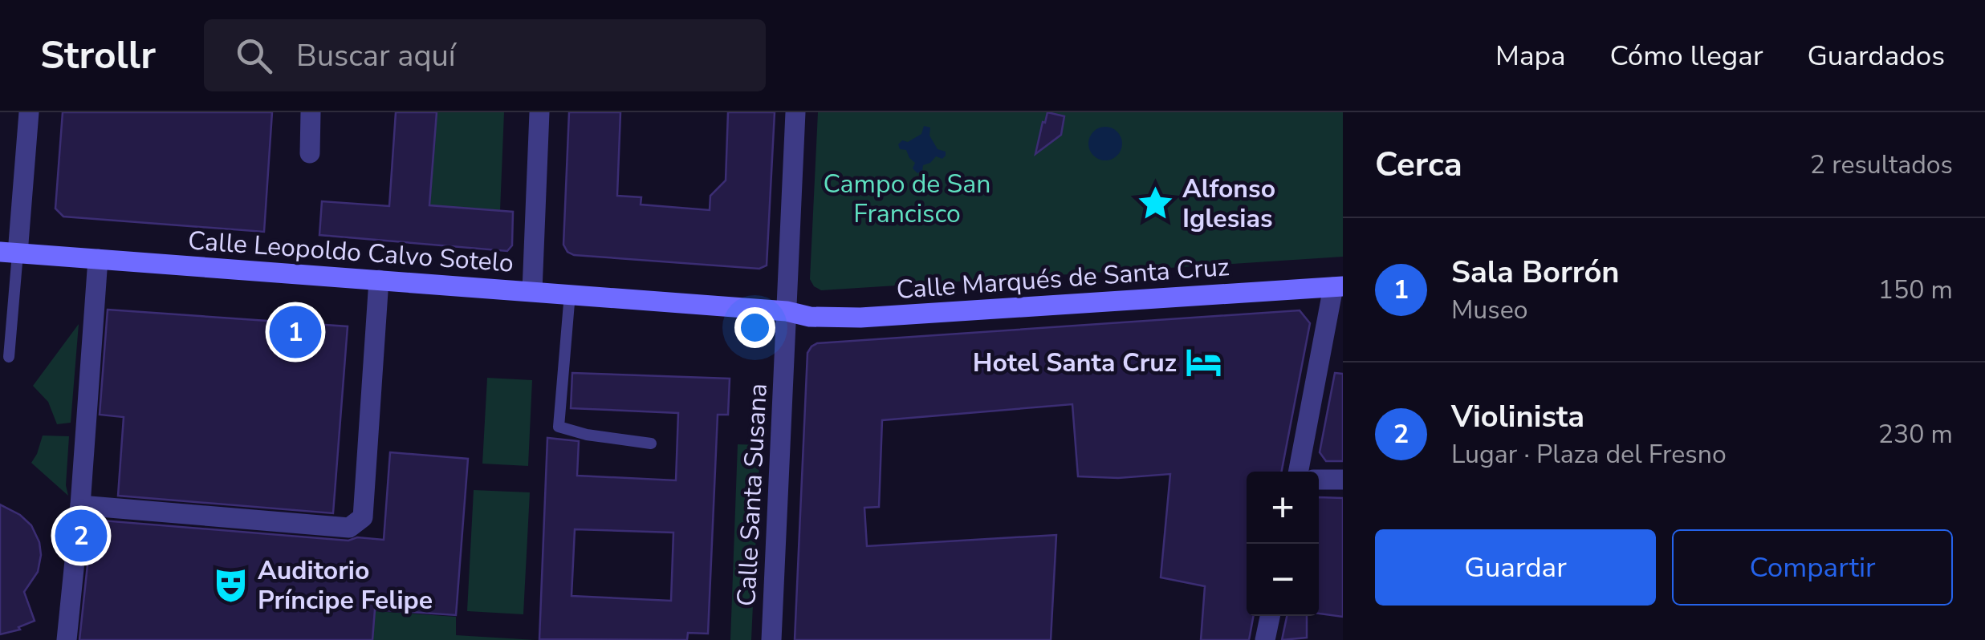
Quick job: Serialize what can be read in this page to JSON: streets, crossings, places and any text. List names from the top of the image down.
{
  "streets": {
    "street": ["Calle Leopoldo Calvo Sotelo", "Calle Marqués de Santa Cruz", "Calle Santa Susana"]
  },
  "crossings": [
    ["Calle Leopoldo Calvo Sotelo", "Calle Marqués de Santa Cruz"],
    ["Calle Marqués de Santa Cruz", "Calle Santa Susana"]
  ],
  "parks": ["Campo de San Francisco"],
  "places": {
    "place": ["Alfonso Iglesias"],
    "hotel": ["Hotel Santa Cruz"],
    "theatre": ["Auditorio Príncipe Felipe"]
  },
  "page": {
    "header": "Strollr",
    "search": "Buscar aquí",
    "nav": ["Mapa", "Cómo llegar", "Guardados"],
    "heading": ["Cerca", "2 resultados"],
    "list": [
      {
        "mark": "1",
        "name": "Sala Borrón",
        "note": "Museo",
        "value": "150 m"
      },
      {
        "mark": "2",
        "name": "Violinista",
        "note": "Lugar · Plaza del Fresno",
        "value": "230 m"
      }
    ],
    "pins": ["1", "2"],
    "map_buttons": ["+", "−"],
    "buttons": ["Guardar", "Compartir"]
  }
}
